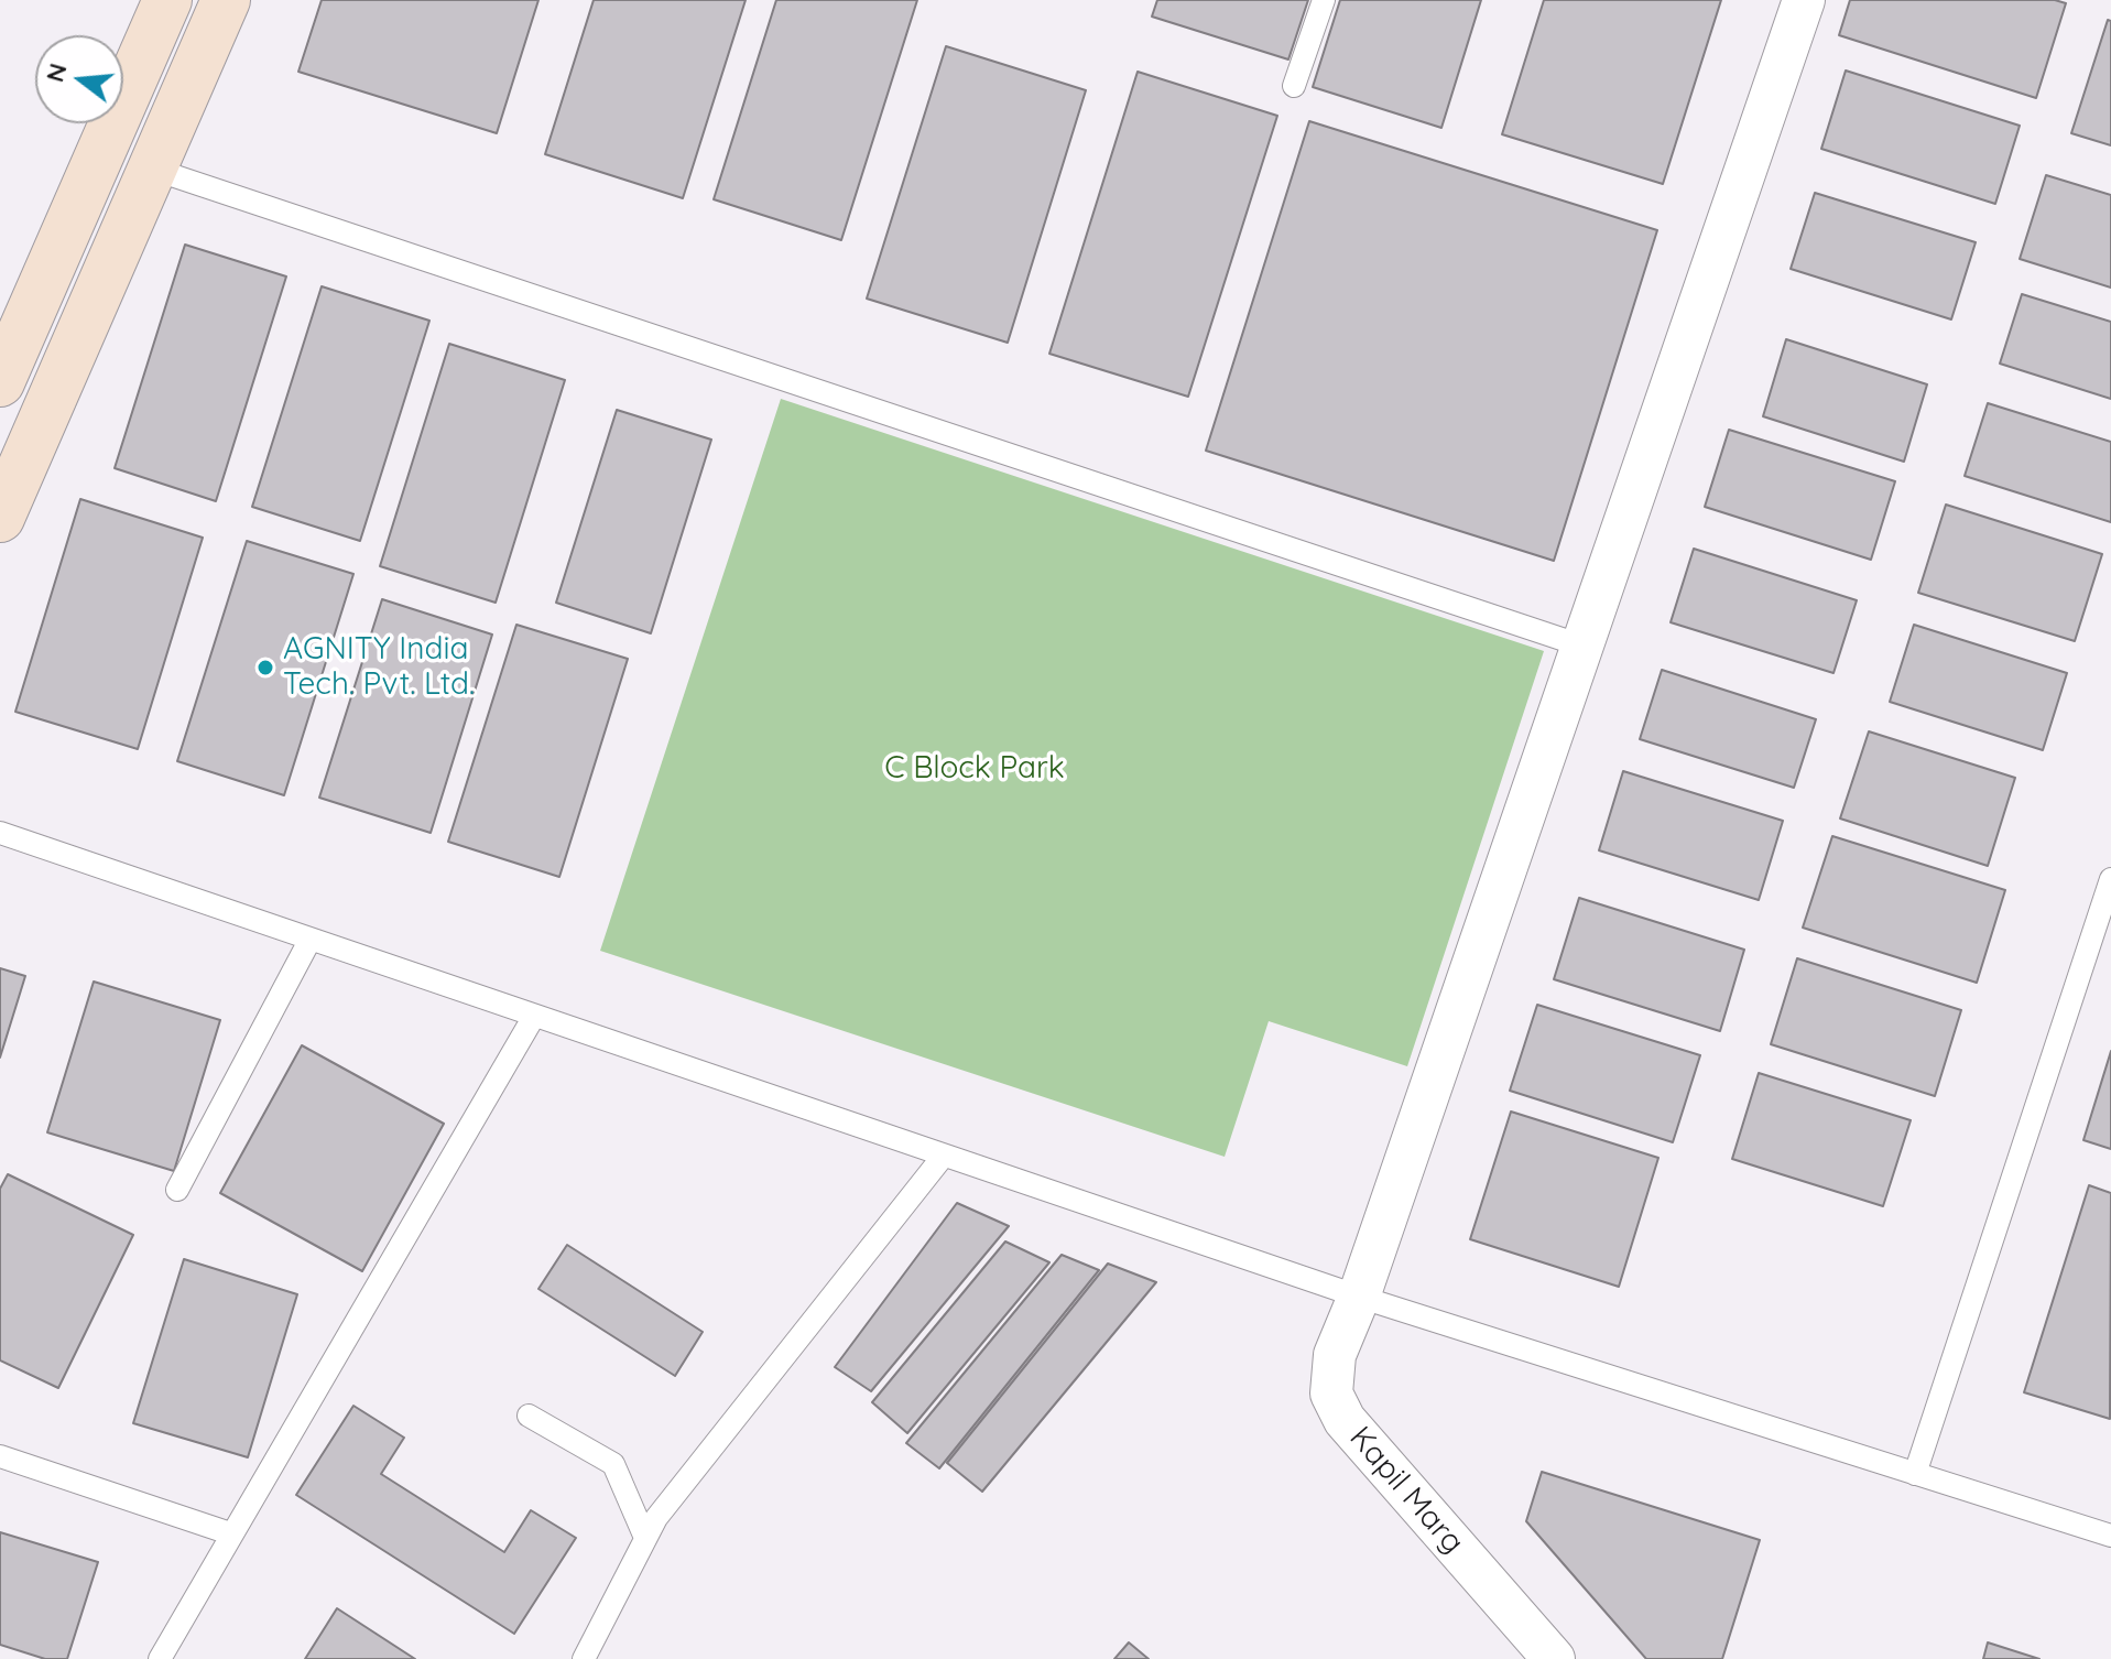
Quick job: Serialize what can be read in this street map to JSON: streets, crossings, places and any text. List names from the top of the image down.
{
  "streets": {
    "street": ["Kapil Marg"]
  },
  "parks": ["C Block Park"],
  "places": ["AGNITY India Tech. Pvt. Ltd."],
  "north": "left"
}
